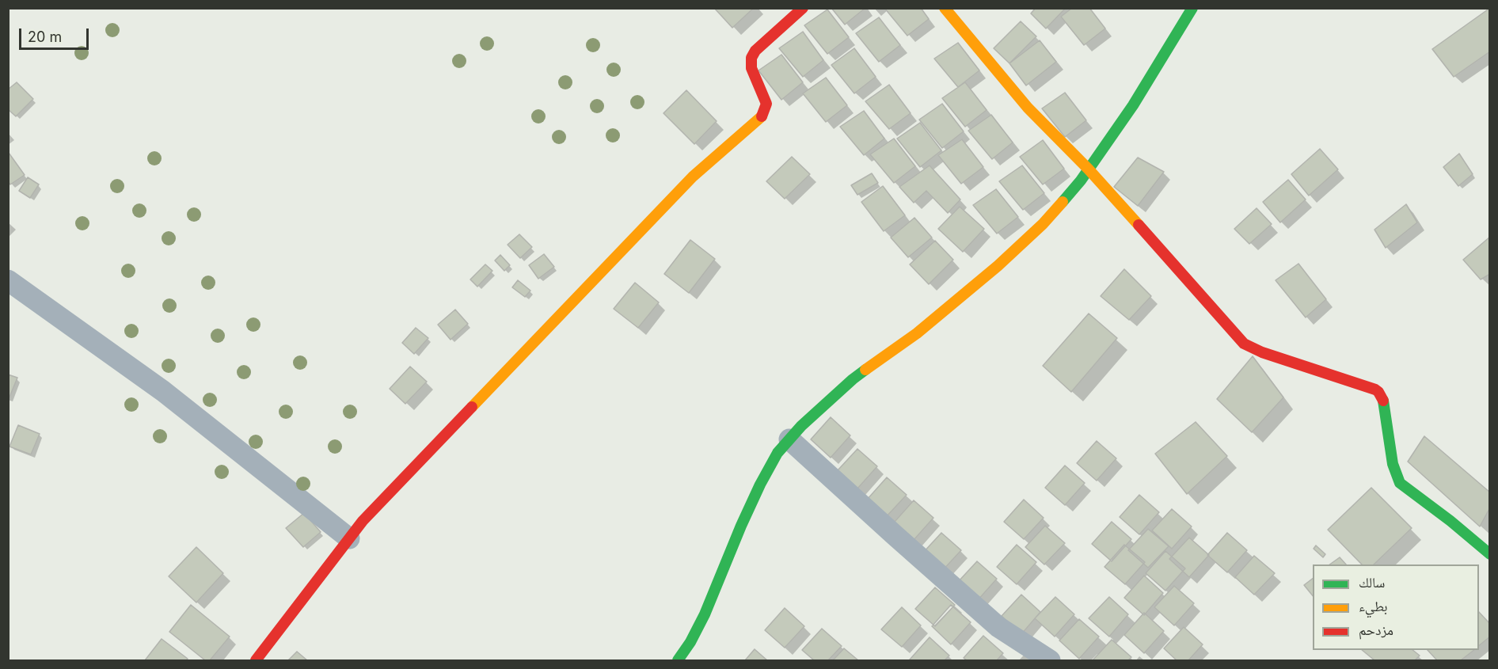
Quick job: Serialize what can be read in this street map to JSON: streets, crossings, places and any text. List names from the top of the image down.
{
  "legend": ["سالك", "بطيء", "مزدحم"],
  "scale_bar": "20 m"
}
